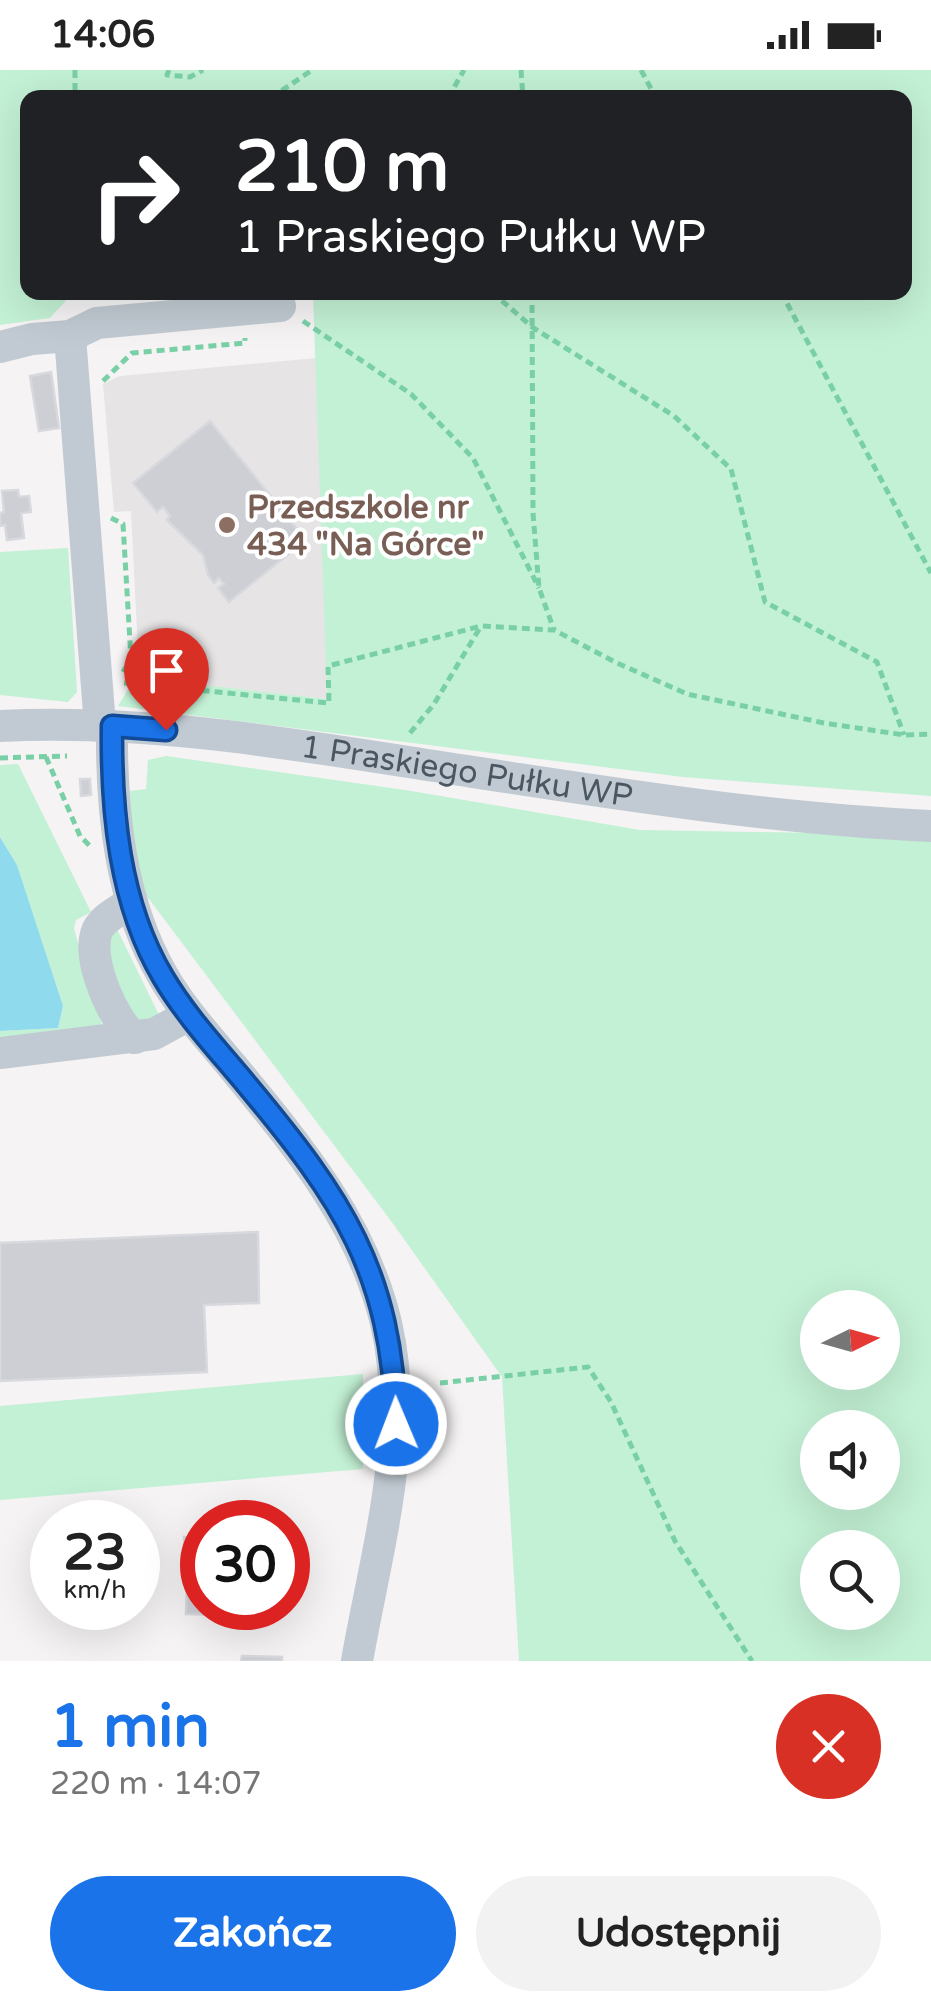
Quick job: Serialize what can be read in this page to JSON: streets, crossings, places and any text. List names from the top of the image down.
{
  "streets": {
    "street": ["1 Praskiego Pułku WP"]
  },
  "places": ["Przedszkole nr 434 \"Na Górce\""],
  "north": "right",
  "page": {
    "status": "14:06",
    "turn": ["210 m", "1 Praskiego Pułku WP"],
    "speed": "23 km/h",
    "limit": "30",
    "heading": ["1 min", "220 m · 14:07"],
    "buttons": ["Zakończ", "Udostępnij"]
  }
}
